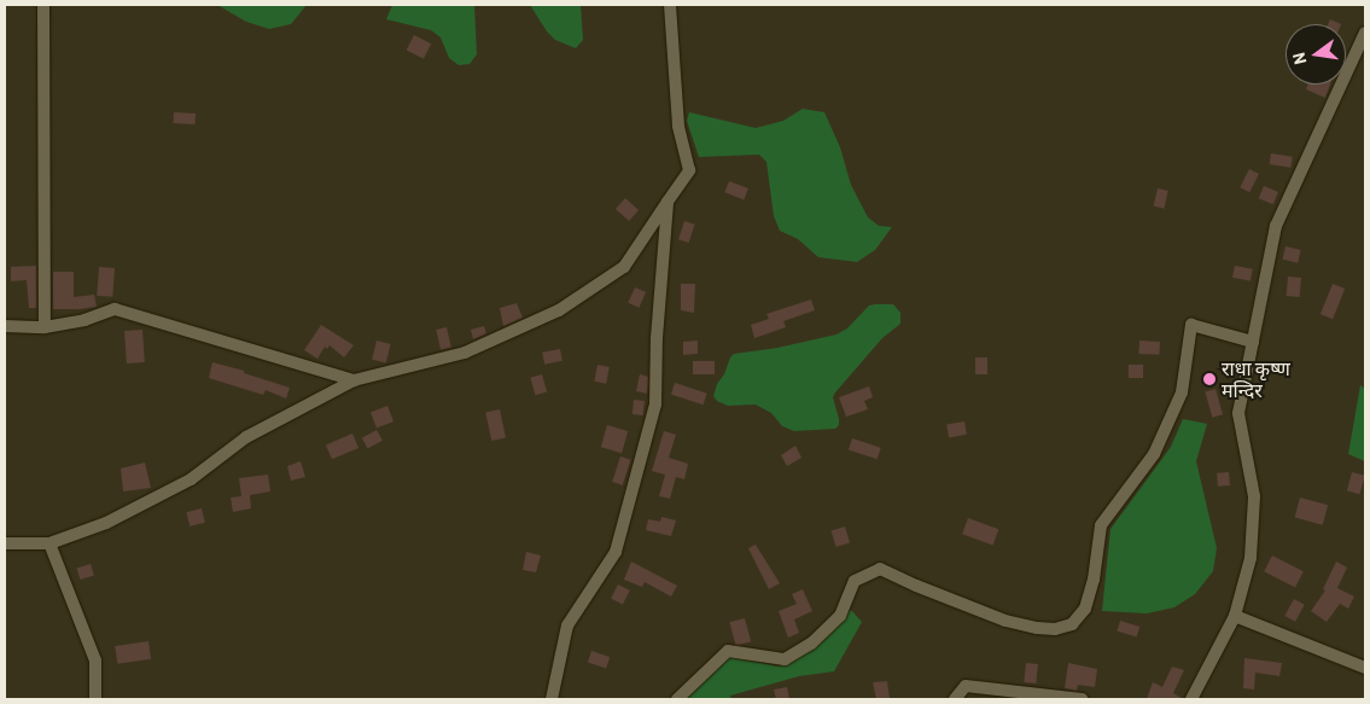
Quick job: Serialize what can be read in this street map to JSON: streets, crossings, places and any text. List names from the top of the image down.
{
  "places": ["राधा कृष्ण मन्दिर"],
  "north": "left"
}
